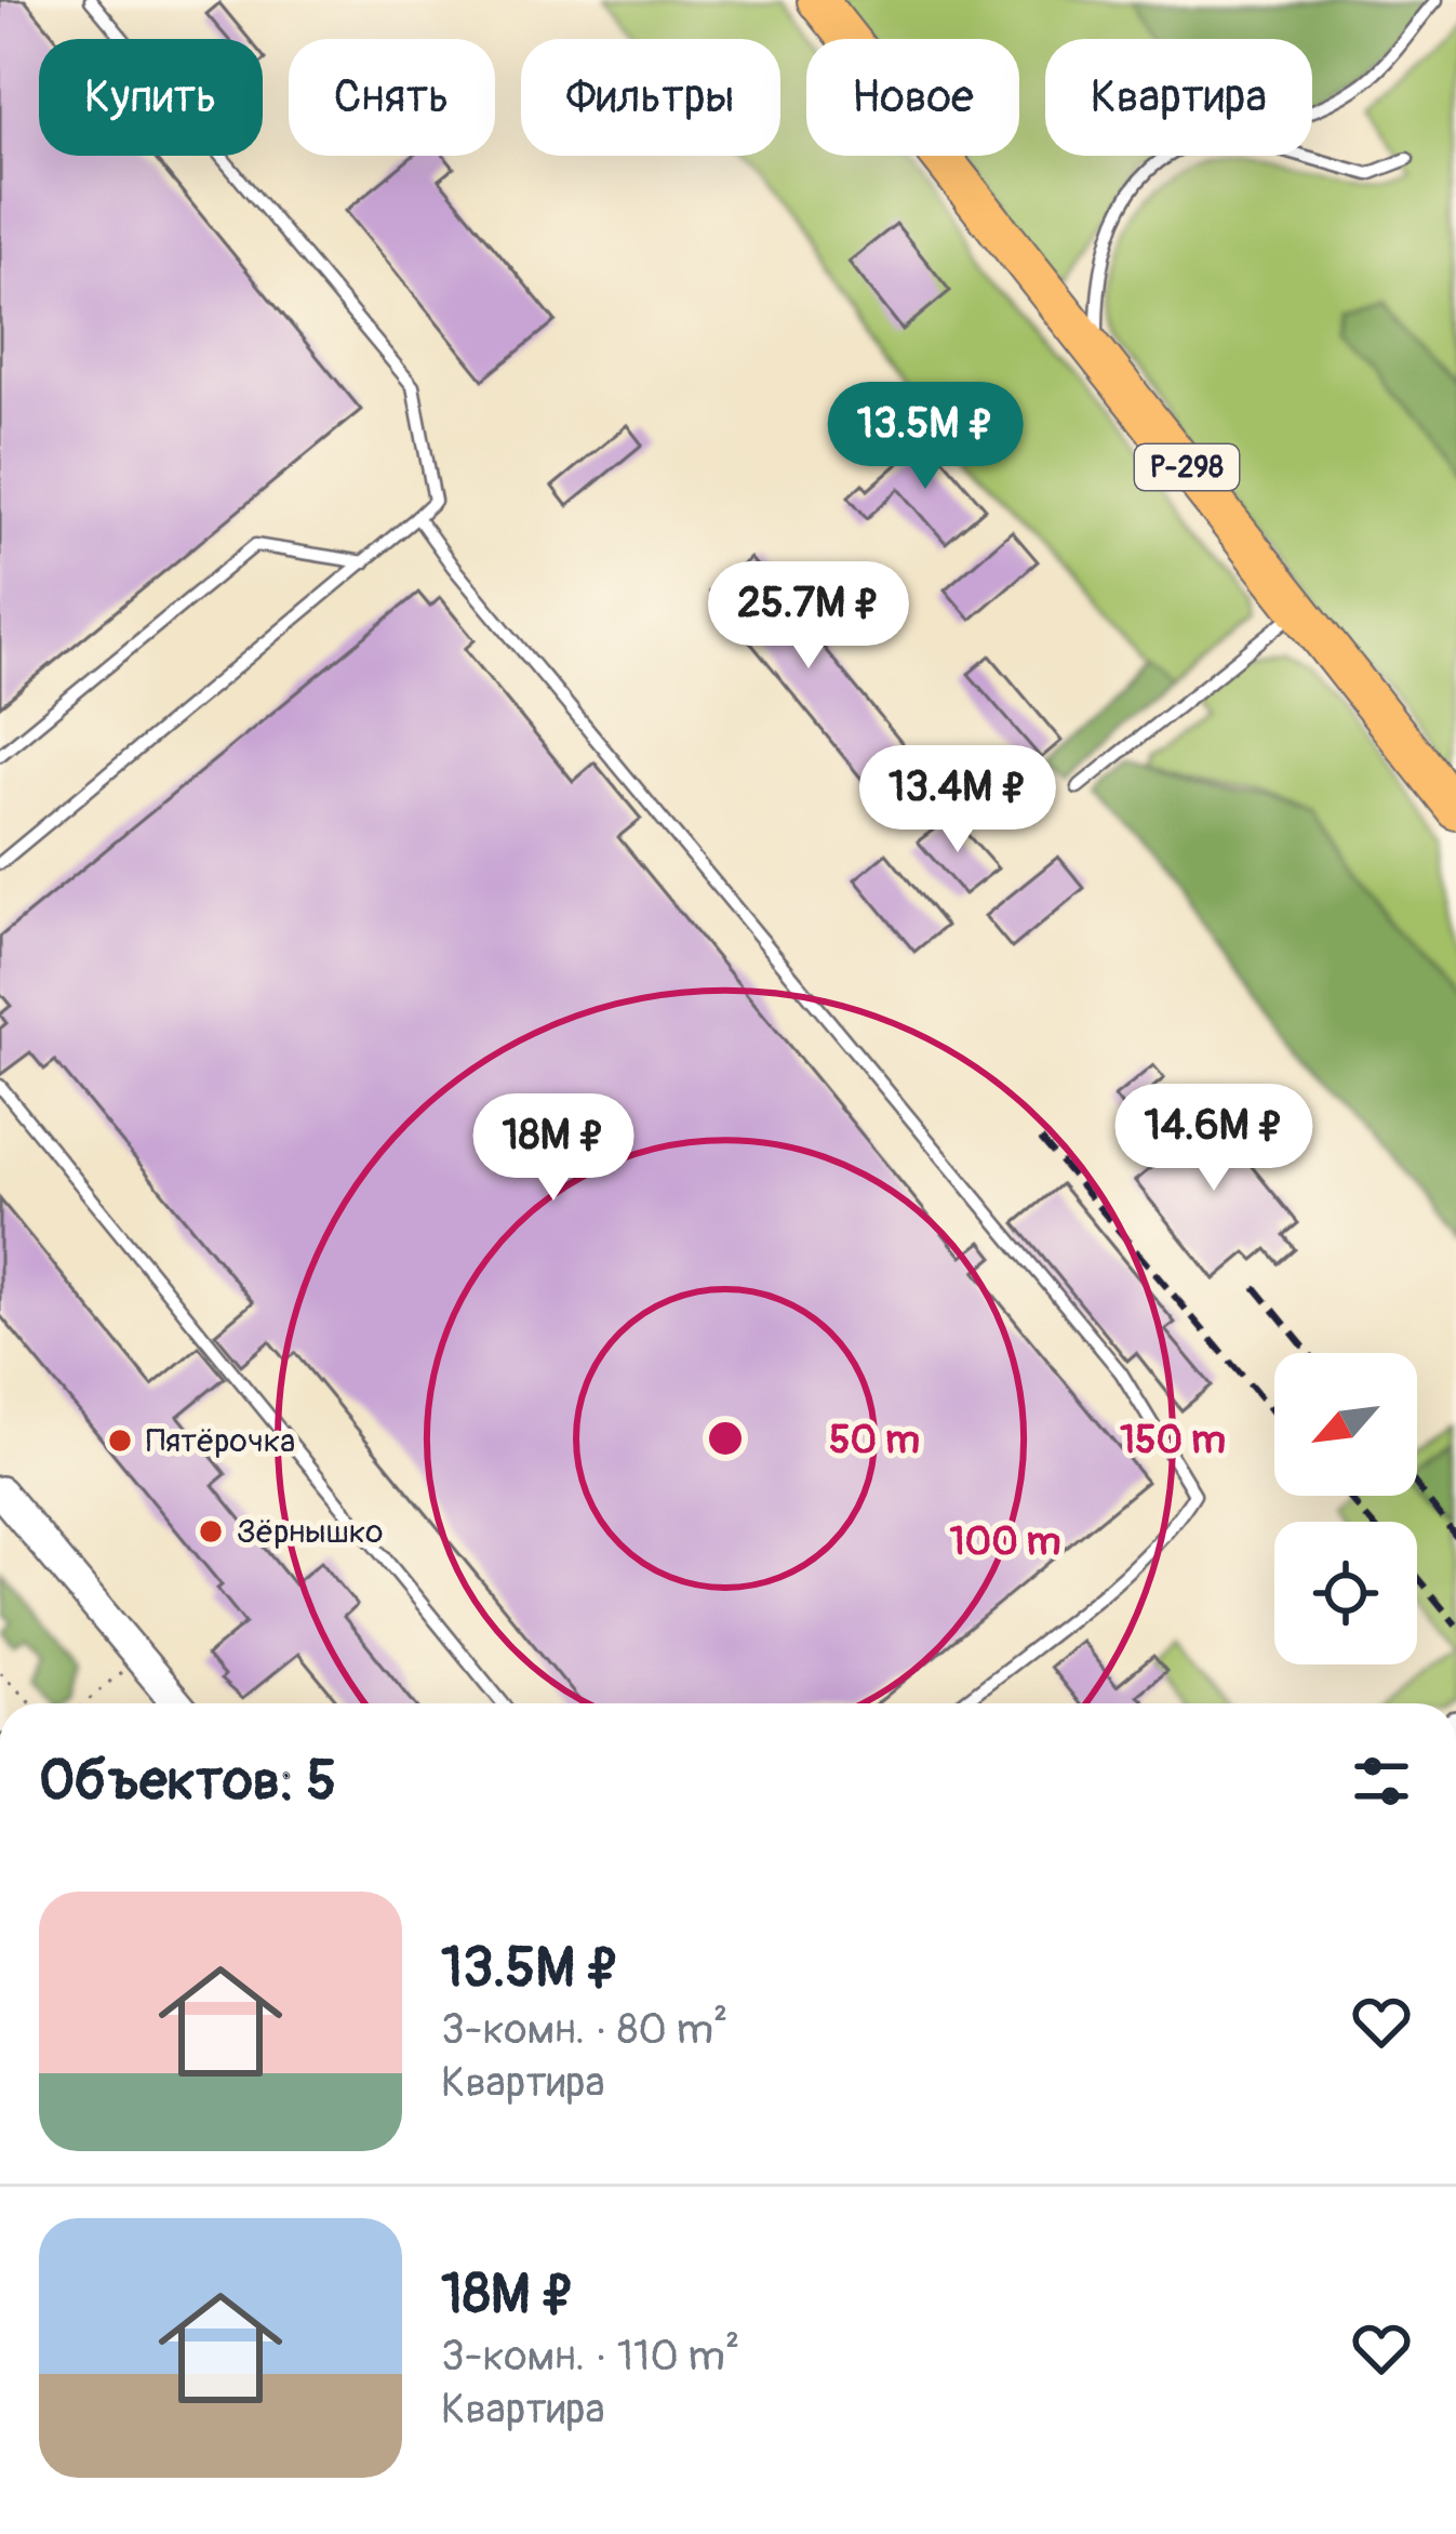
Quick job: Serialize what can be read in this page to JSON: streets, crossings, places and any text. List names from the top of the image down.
{
  "streets": {
    "highway": ["Р-298"]
  },
  "places": ["Пятёрочка", "Зёрнышко"],
  "north": "bottom left",
  "page": {
    "chip": [
      "Купить",
      "Снять",
      "Фильтры",
      "Новое",
      "Квартира"
    ],
    "price": [
      "13.5M ₽",
      "25.7M ₽",
      "13.4M ₽",
      "14.6M ₽",
      "18M ₽"
    ],
    "heading": "Объектов: 5",
    "list": [
      {
        "name": "13.5M ₽",
        "note": "3-комн. · 80 m² · Квартира"
      },
      {
        "name": "18M ₽",
        "note": "3-комн. · 110 m² · Квартира"
      }
    ]
  },
  "rings": ["50 m", "150 m", "100 m"]
}
